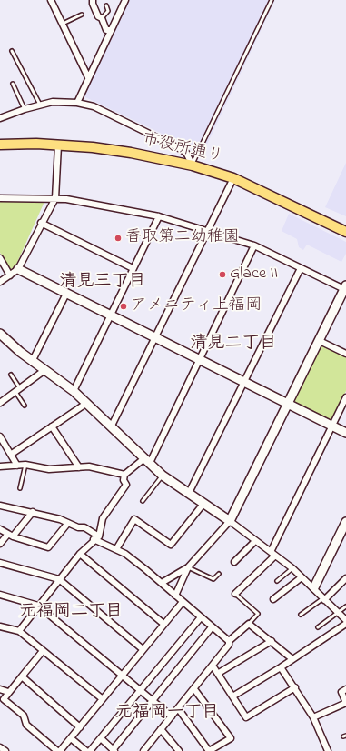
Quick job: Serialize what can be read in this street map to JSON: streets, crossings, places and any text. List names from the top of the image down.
{
  "streets": {
    "main road": ["市役所通り"]
  },
  "districts": [
    "清見三丁目",
    "清見二丁目",
    "元福岡二丁目",
    "元福岡一丁目"
  ],
  "places": ["香取第二幼稚園", "Glace II", "アメニティ上福岡"]
}
